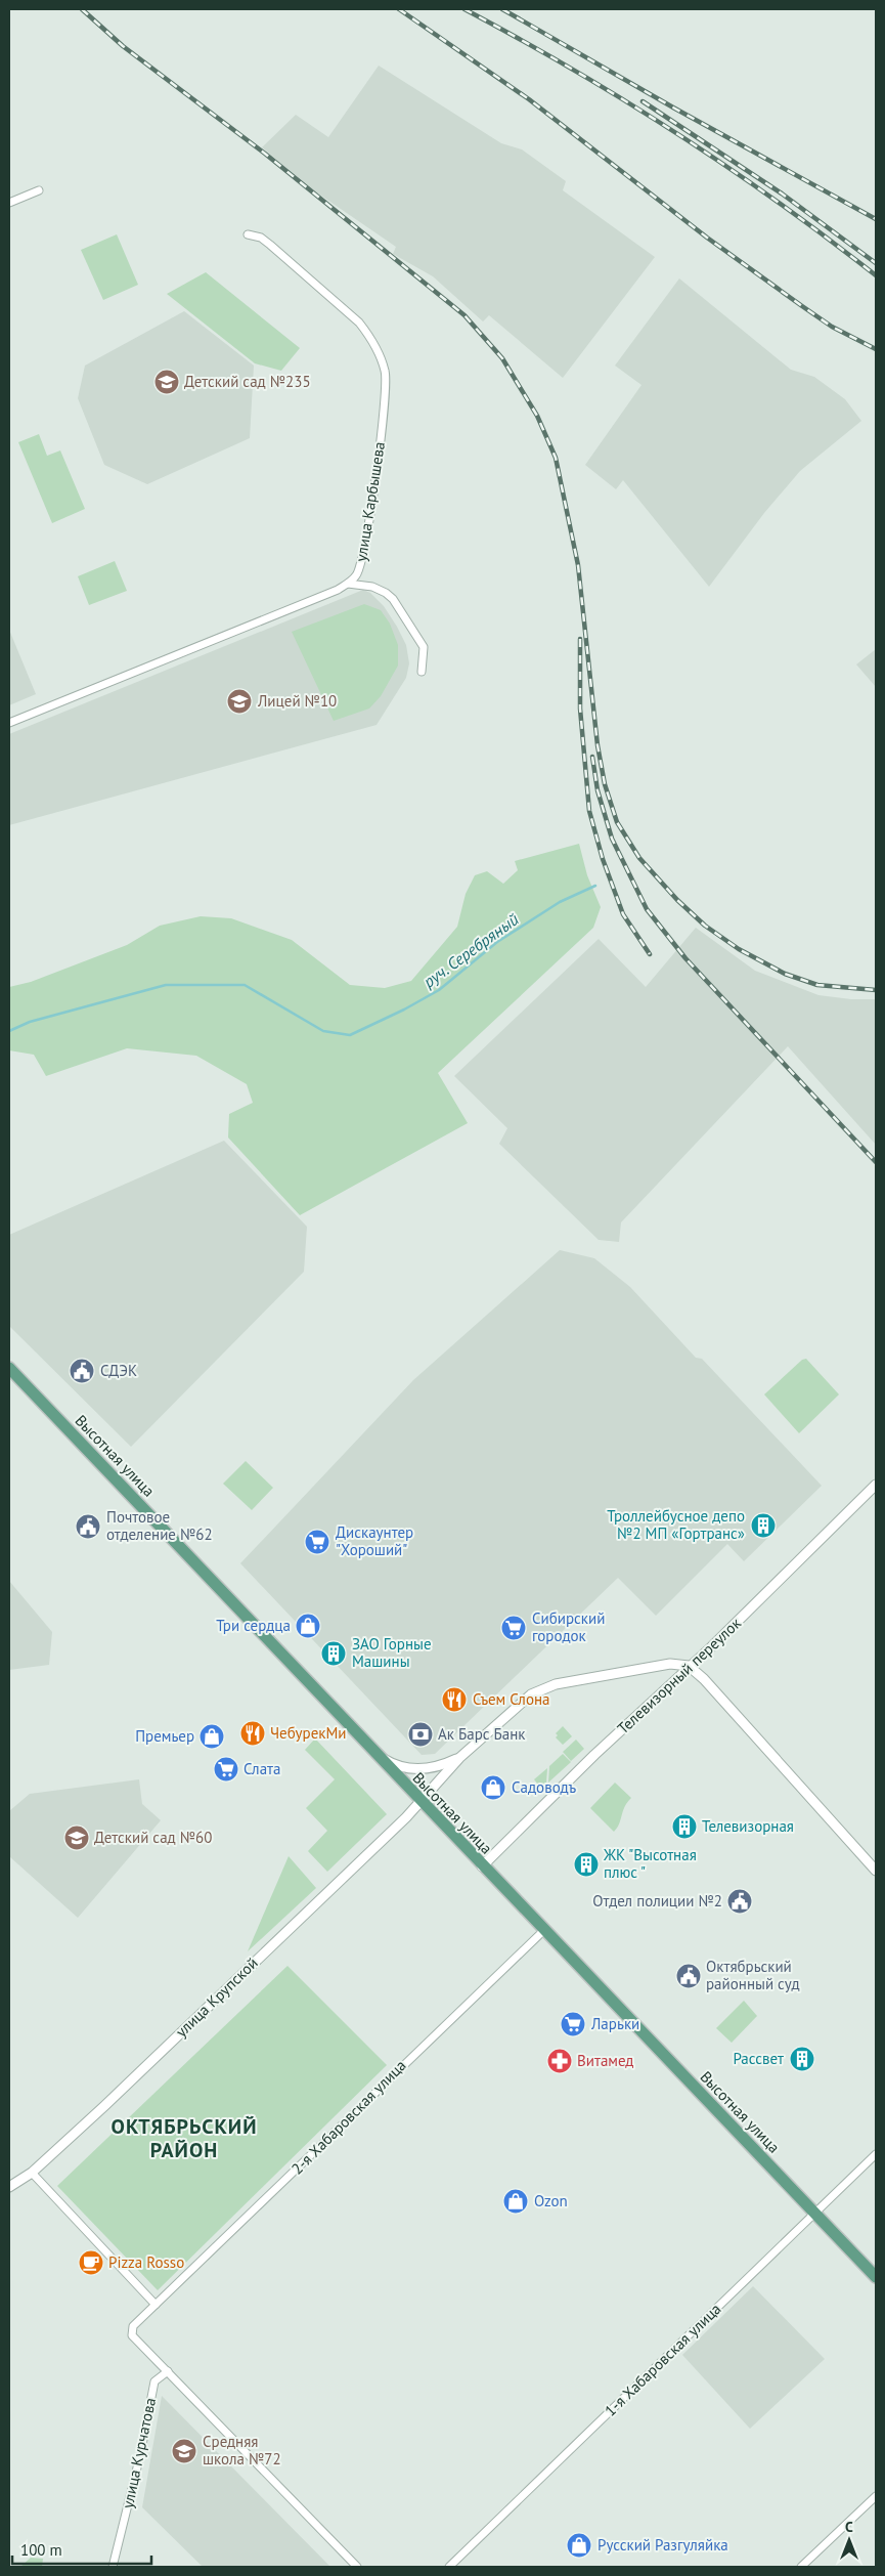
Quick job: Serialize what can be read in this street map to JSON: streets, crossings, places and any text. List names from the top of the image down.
{
  "streets": {
    "main road": ["Высотная улица"],
    "street": [
      "улица Карбышева",
      "Телевизорный переулок",
      "улица Крупской",
      "2-я Хабаровская улица",
      "1-я Хабаровская улица",
      "улица Курчатова"
    ]
  },
  "crossings": [
    ["Высотная улица", "Телевизорный переулок"],
    ["Высотная улица", "улица Крупской"],
    ["Высотная улица", "2-я Хабаровская улица"],
    ["Высотная улица", "1-я Хабаровская улица"],
    ["2-я Хабаровская улица", "улица Курчатова"]
  ],
  "districts": ["ОКТЯБРЬСКИЙ РАЙОН"],
  "water": ["руч. Серебряный"],
  "places": {
    "school or university": [
      "Детский сад №235",
      "Лицей №10",
      "Детский сад №60",
      "Средняя школа №72"
    ],
    "public building": [
      "СДЭК",
      "Почтовое отделение №62",
      "Отдел полиции №2",
      "Октябрьский районный суд"
    ],
    "building": [
      "Троллейбусное депо №2 МП «Гортранс»",
      "ЗАО Горные Машины",
      "Телевизорная",
      "ЖК \"Высотная плюс \"",
      "Рассвет"
    ],
    "supermarket": [
      "Дискаунтер \"Хороший\"",
      "Сибирский городок",
      "Слата",
      "Ларьки"
    ],
    "shop": [
      "Три сердца",
      "Премьер",
      "Садоводъ",
      "Ozon",
      "Русский Разгуляйка"
    ],
    "restaurant": ["Съем Слона", "ЧебурекМи"],
    "bank": ["Ак Барс Банк"],
    "pharmacy": ["Витамед"],
    "cafe": ["Pizza Rosso"]
  },
  "scale_bar": "100 m",
  "north": "top"
}
